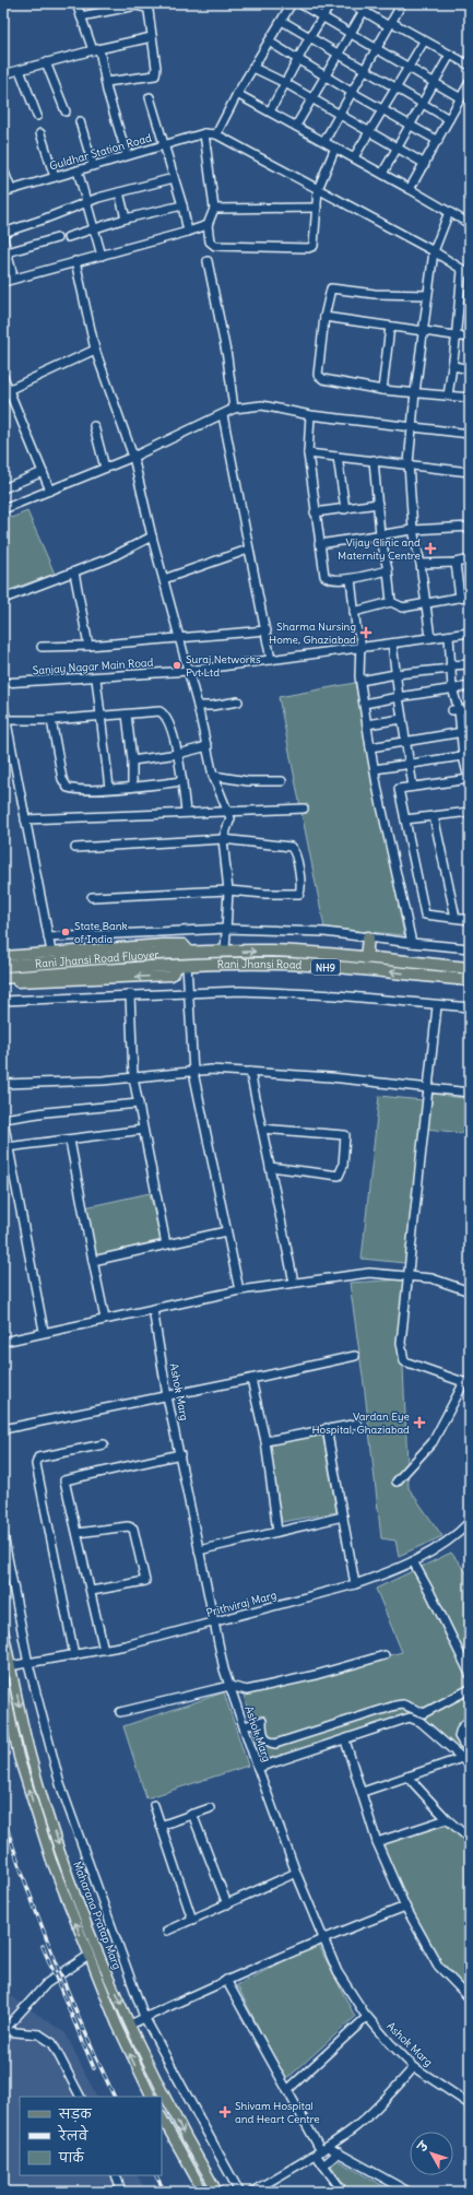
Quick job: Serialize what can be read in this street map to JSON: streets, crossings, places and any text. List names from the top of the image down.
{
  "streets": {
    "highway": ["Rani Jhansi Road Flyover", "Rani Jhansi Road", "NH9"],
    "main road": ["Maharana Pratap Marg"],
    "street": [
      "Guldhar Station Road",
      "Sanjay Nagar Main Road",
      "Ashok Marg",
      "Prithviraj Marg"
    ]
  },
  "crossings": [
    ["Rani Jhansi Road Flyover", "Rani Jhansi Road"],
    ["Ashok Marg", "Prithviraj Marg"],
    ["Prithviraj Marg", "Maharana Pratap Marg"]
  ],
  "places": {
    "health": [
      "Vijay Clinic and Maternity Centre",
      "Sharma Nursing Home, Ghaziabad",
      "Vardan Eye Hospital, Ghaziabad",
      "Shivam Hospital and Heart Centre"
    ],
    "other": ["Suraj Networks Pvt Ltd", "State Bank of India"]
  },
  "legend": ["सड़क", "रेलवे", "पार्क"],
  "north": "top left"
}
